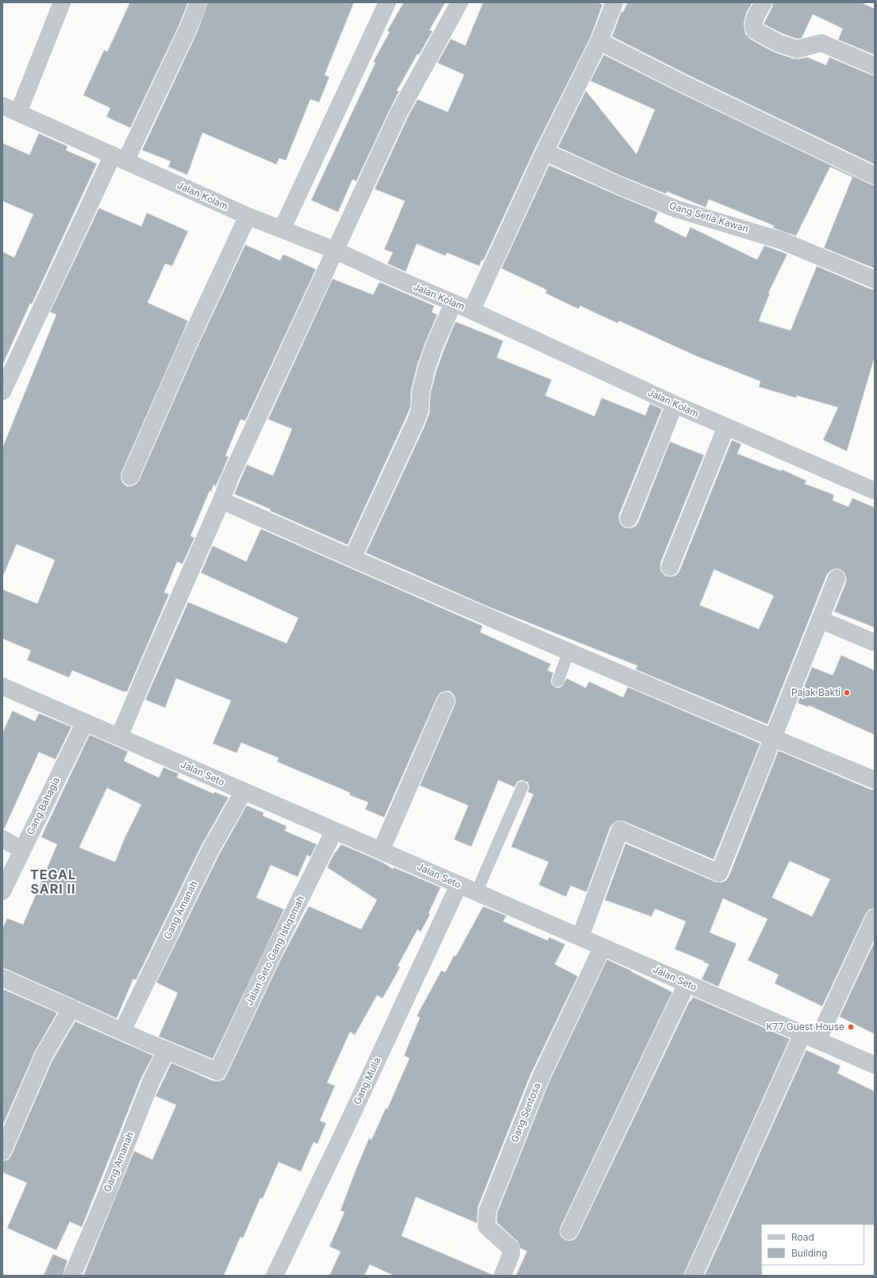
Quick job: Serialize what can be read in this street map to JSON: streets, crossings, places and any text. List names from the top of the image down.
{
  "streets": {
    "street": [
      "Jalan Kolam",
      "Gang Setia Kawan",
      "Jalan Seto",
      "Gang Bahagia",
      "Gang Amanah",
      "Jalan Seto Gang Istiqomah",
      "Gang Mulia",
      "Gang Sentosa"
    ]
  },
  "crossings": [
    ["Jalan Seto", "Gang Bahagia"],
    ["Jalan Seto", "Gang Amanah"],
    ["Jalan Seto", "Jalan Seto Gang Istiqomah"],
    ["Jalan Seto", "Gang Mulia"],
    ["Jalan Seto", "Gang Sentosa"],
    ["Gang Amanah", "Jalan Seto Gang Istiqomah"]
  ],
  "districts": ["TEGAL SARI II"],
  "places": ["Pajak Bakti", "K77 Guest House"],
  "legend": ["Road", "Building"]
}
